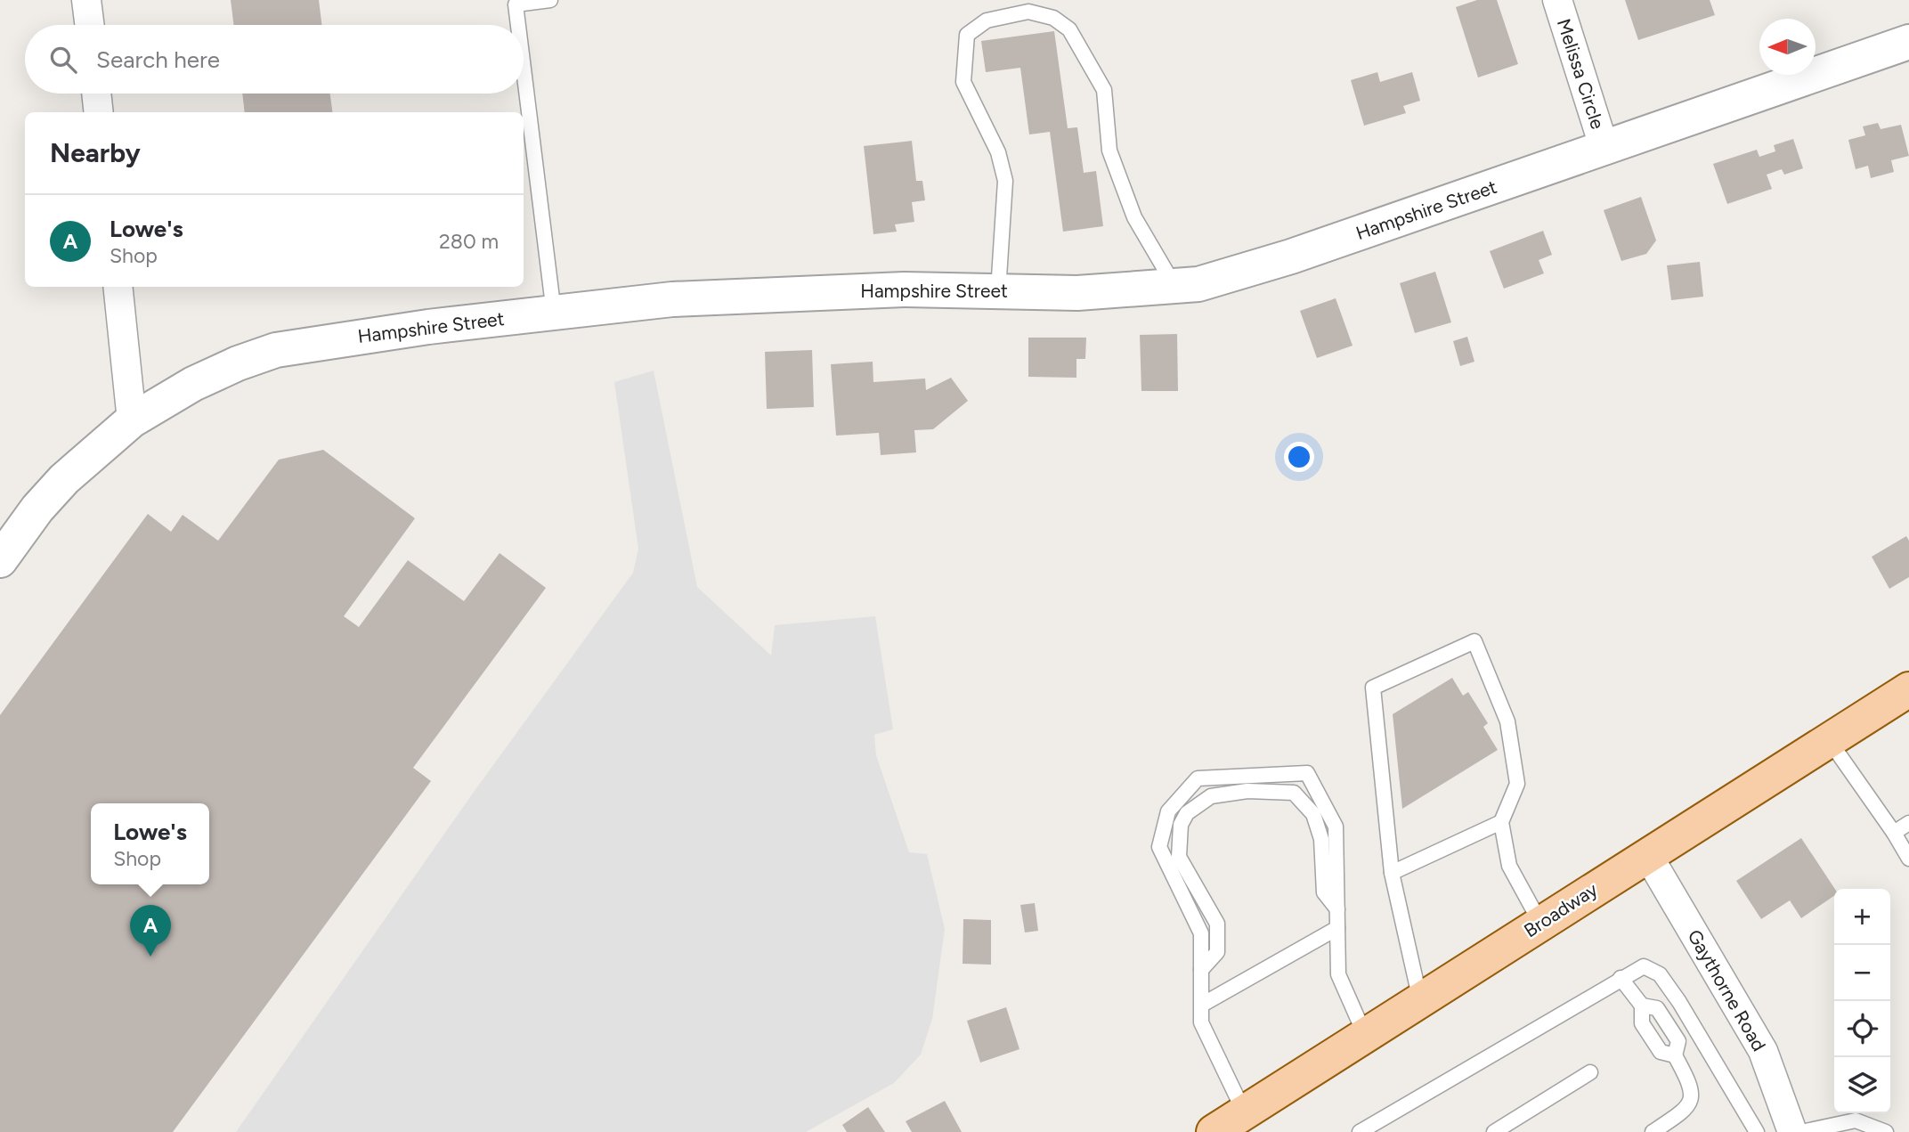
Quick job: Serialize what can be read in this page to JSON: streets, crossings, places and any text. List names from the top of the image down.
{
  "streets": {
    "main road": ["Broadway"],
    "street": ["Melissa Circle", "Hampshire Street", "Gaythorne Road"]
  },
  "crossings": [
    ["Melissa Circle", "Hampshire Street"],
    ["Broadway", "Gaythorne Road"]
  ],
  "north": "left",
  "page": {
    "search": "Search here",
    "heading": "Nearby",
    "list": [
      {
        "mark": "A",
        "name": "Lowe's",
        "note": "Shop",
        "value": "280 m"
      }
    ],
    "popup": ["Lowe's", "Shop"],
    "map_buttons": ["+", "−"],
    "pins": "A"
  }
}
